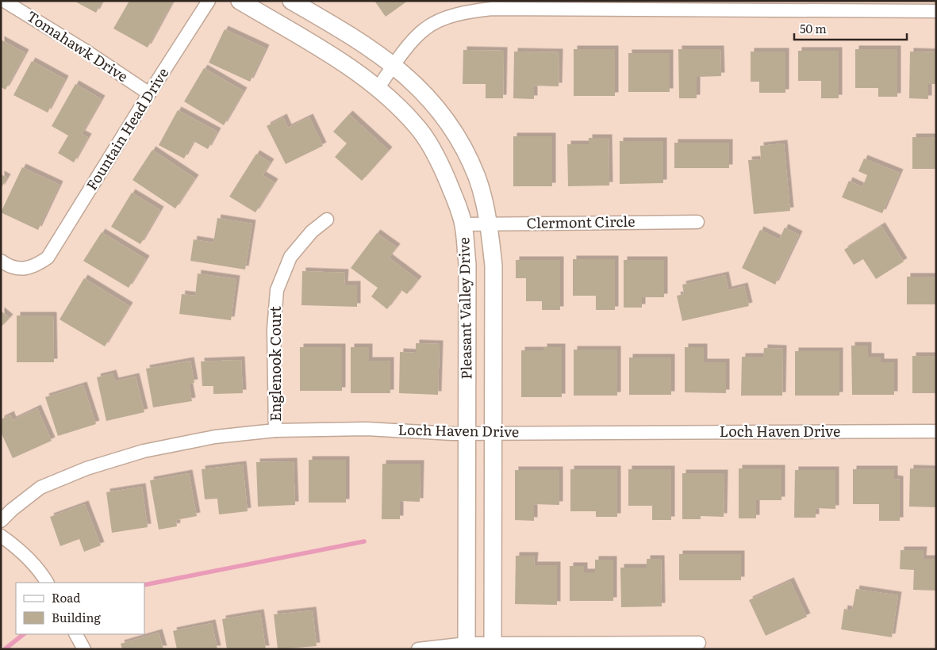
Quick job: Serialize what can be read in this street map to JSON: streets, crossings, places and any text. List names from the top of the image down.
{
  "streets": {
    "street": [
      "Tomahawk Drive",
      "Fountain Head Drive",
      "Clermont Circle",
      "Pleasant Valley Drive",
      "Englenook Court",
      "Loch Haven Drive"
    ]
  },
  "crossings": [
    ["Tomahawk Drive", "Fountain Head Drive"],
    ["Clermont Circle", "Pleasant Valley Drive"],
    ["Pleasant Valley Drive", "Loch Haven Drive"],
    ["Englenook Court", "Loch Haven Drive"]
  ],
  "legend": ["Road", "Building"],
  "scale_bar": "50 m"
}
